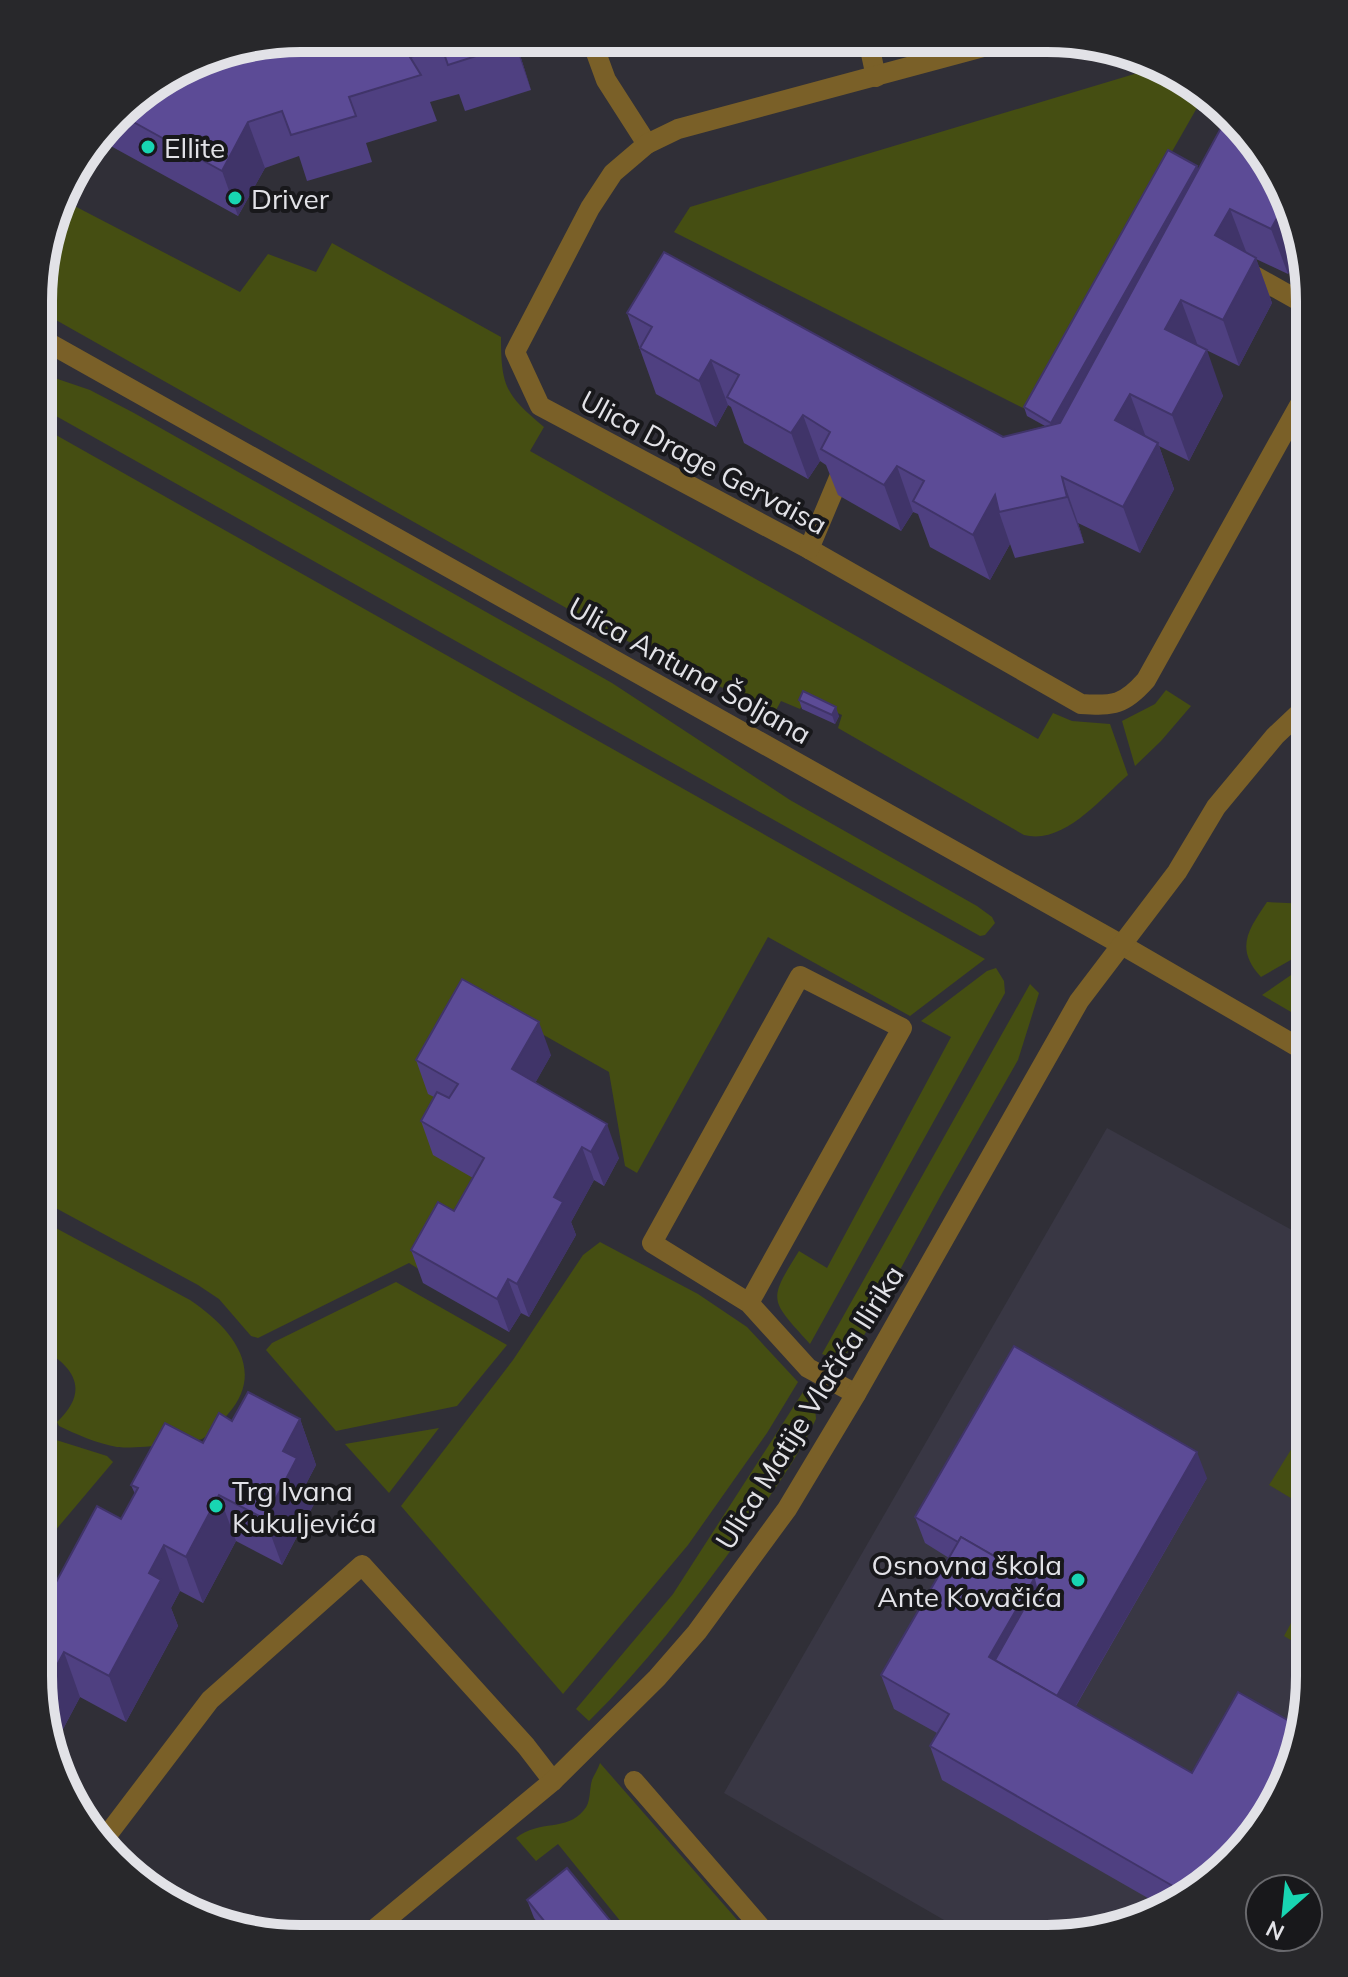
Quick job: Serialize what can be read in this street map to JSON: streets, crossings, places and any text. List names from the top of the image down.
{
  "streets": {
    "street": ["Ulica Drage Gervaisa", "Ulica Antuna Šoljana", "Ulica Matije Vlačića Ilirika"]
  },
  "crossings": [
    ["Ulica Antuna Šoljana", "Ulica Matije Vlačića Ilirika"]
  ],
  "places": [
    "Ellite",
    "Driver",
    "Trg Ivana Kukuljevića",
    "Osnovna škola Ante Kovačića"
  ],
  "north": "bottom left"
}
